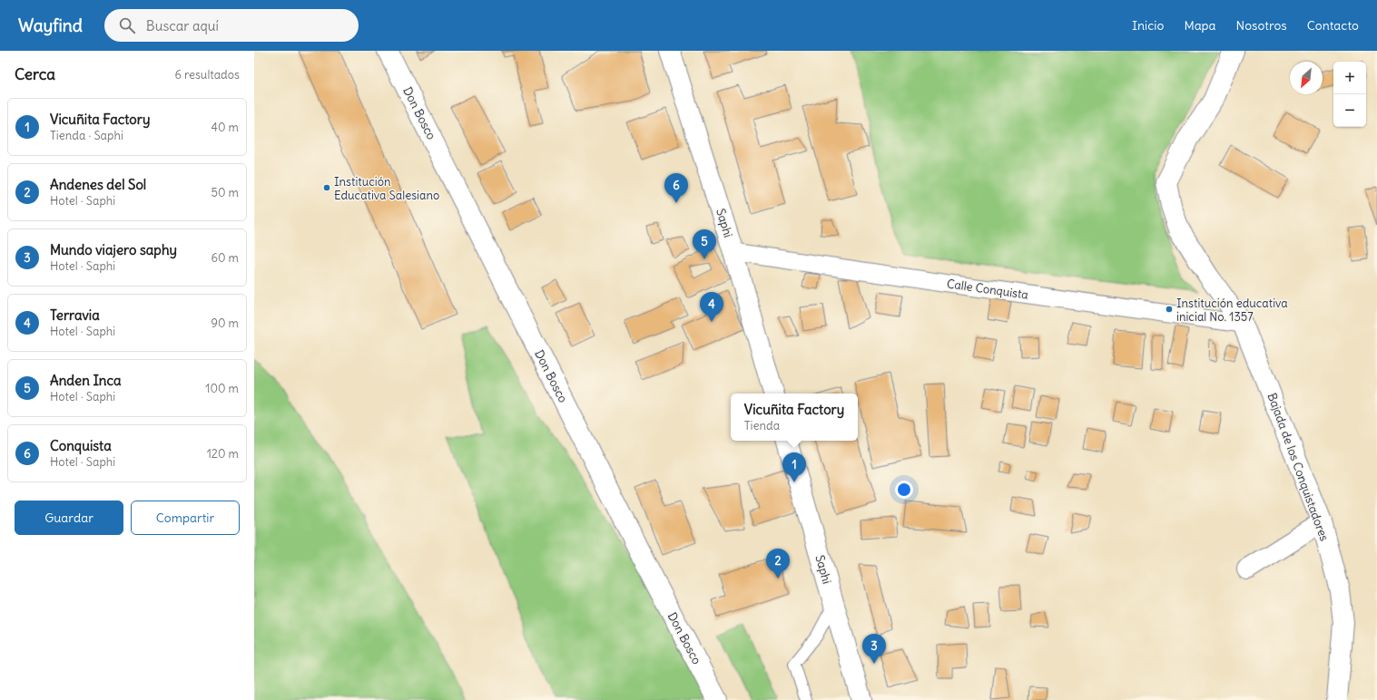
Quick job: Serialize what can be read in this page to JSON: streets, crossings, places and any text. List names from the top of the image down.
{
  "streets": {
    "street": [
      "Don Bosco",
      "Saphi",
      "Calle Conquista",
      "Bajada de los Conquistadores"
    ]
  },
  "crossings": [
    ["Saphi", "Calle Conquista"],
    ["Calle Conquista", "Bajada de los Conquistadores"]
  ],
  "places": ["Institución Educativa Salesiano", "Institución educativa inicial No. 1357"],
  "north": "bottom left",
  "page": {
    "header": "Wayfind",
    "search": "Buscar aquí",
    "nav": [
      "Inicio",
      "Mapa",
      "Nosotros",
      "Contacto"
    ],
    "heading": ["Cerca", "6 resultados"],
    "map_buttons": ["+", "−"],
    "list": [
      {
        "mark": "1",
        "name": "Vicuñita Factory",
        "note": "Tienda · Saphi",
        "value": "40 m"
      },
      {
        "mark": "2",
        "name": "Andenes del Sol",
        "note": "Hotel · Saphi",
        "value": "50 m"
      },
      {
        "mark": "3",
        "name": "Mundo viajero saphy",
        "note": "Hotel · Saphi",
        "value": "60 m"
      },
      {
        "mark": "4",
        "name": "Terravia",
        "note": "Hotel · Saphi",
        "value": "90 m"
      },
      {
        "mark": "5",
        "name": "Anden Inca",
        "note": "Hotel · Saphi",
        "value": "100 m"
      },
      {
        "mark": "6",
        "name": "Conquista",
        "note": "Hotel · Saphi",
        "value": "120 m"
      }
    ],
    "pins": [
      "6",
      "5",
      "4",
      "1",
      "2",
      "3"
    ],
    "popup": ["Vicuñita Factory", "Tienda"],
    "buttons": ["Guardar", "Compartir"]
  }
}
